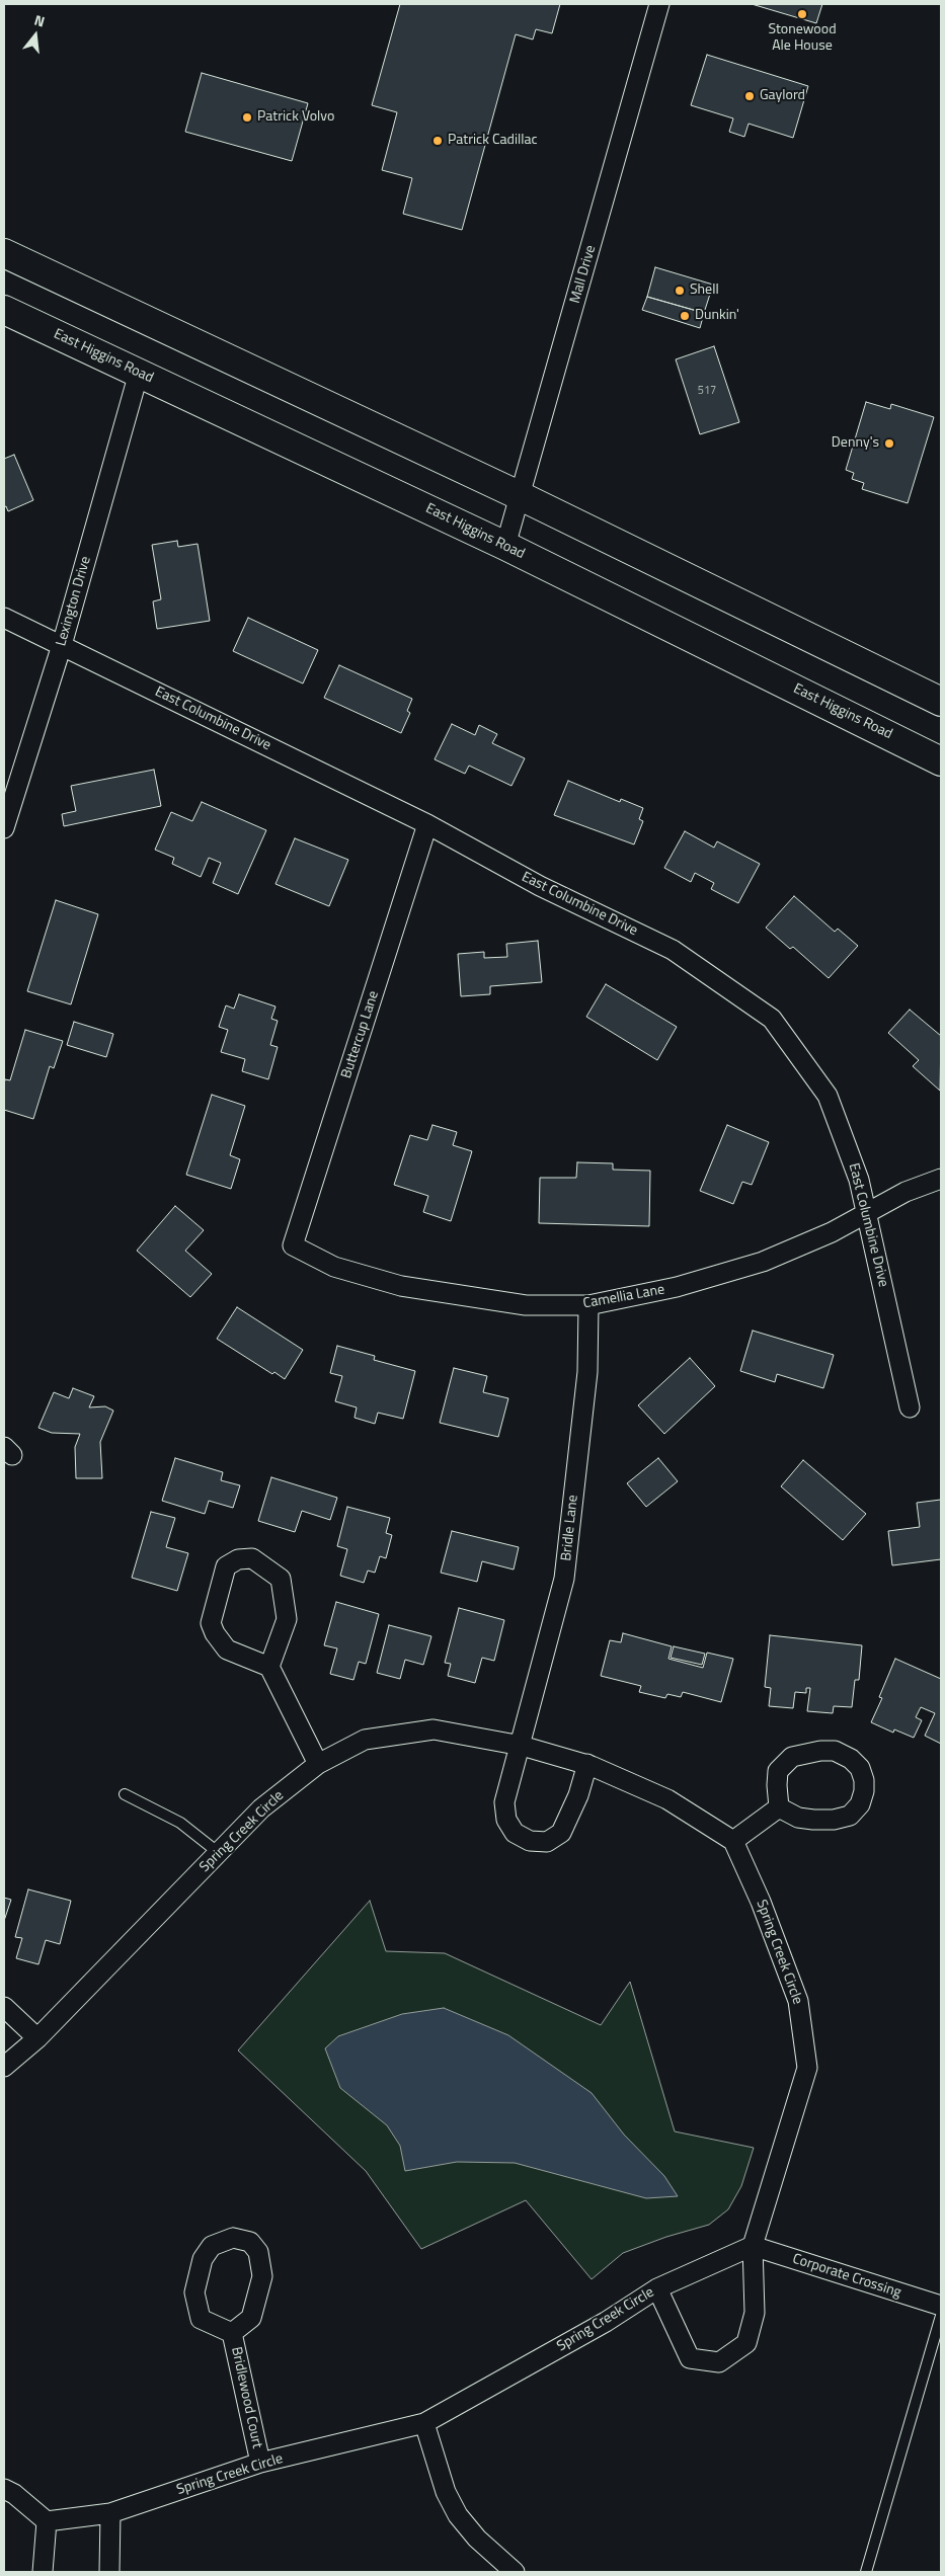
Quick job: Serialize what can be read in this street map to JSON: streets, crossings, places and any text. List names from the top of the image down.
{
  "streets": {
    "main road": ["East Higgins Road"],
    "street": [
      "Mall Drive",
      "Lexington Drive",
      "East Columbine Drive",
      "Buttercup Lane",
      "Camellia Lane",
      "Bridle Lane",
      "Spring Creek Circle",
      "Corporate Crossing",
      "Bridlewood Court"
    ]
  },
  "crossings": [
    ["Mall Drive", "East Higgins Road"],
    ["East Higgins Road", "Lexington Drive"],
    ["Lexington Drive", "East Columbine Drive"],
    ["East Columbine Drive", "Buttercup Lane"],
    ["East Columbine Drive", "Camellia Lane"],
    ["Buttercup Lane", "Camellia Lane"],
    ["Camellia Lane", "Bridle Lane"],
    ["Bridle Lane", "Spring Creek Circle"],
    ["Spring Creek Circle", "Corporate Crossing"],
    ["Spring Creek Circle", "Bridlewood Court"]
  ],
  "places": [
    "Stonewood Ale House",
    "Gaylord",
    "Patrick Volvo",
    "Patrick Cadillac",
    "Shell",
    "Dunkin'",
    "Denny's"
  ],
  "house_numbers": ["517"],
  "north": "top"
}
